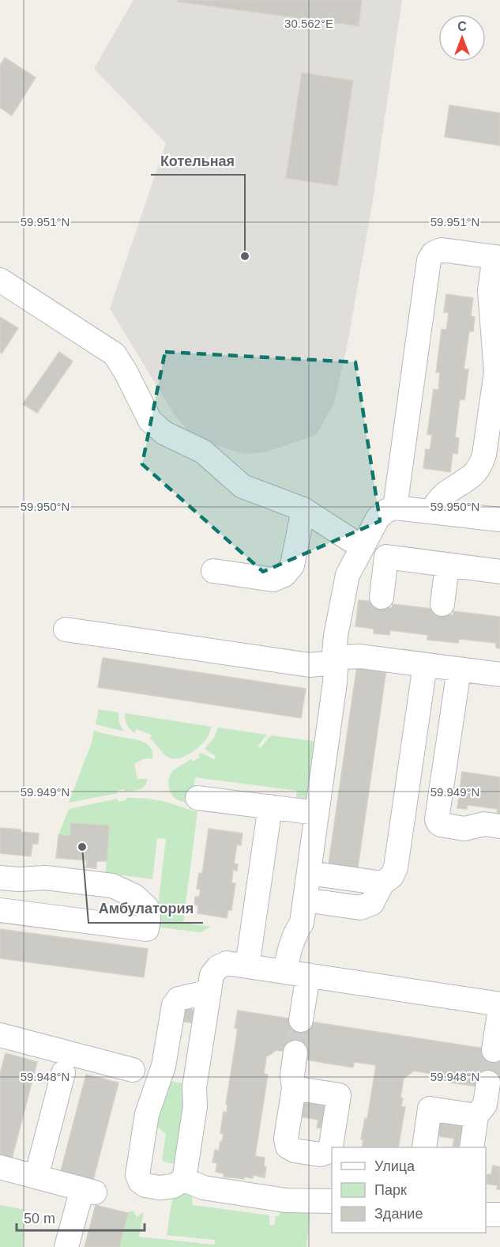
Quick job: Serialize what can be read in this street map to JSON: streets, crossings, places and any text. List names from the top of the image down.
{
  "places": ["Котельная", "Амбулатория"],
  "legend": ["Улица", "Парк", "Здание"],
  "scale_bar": "50 m",
  "north": "top",
  "coordinates": [
    "30.562°E",
    "59.951°N",
    "59.950°N",
    "59.949°N",
    "59.948°N"
  ]
}
